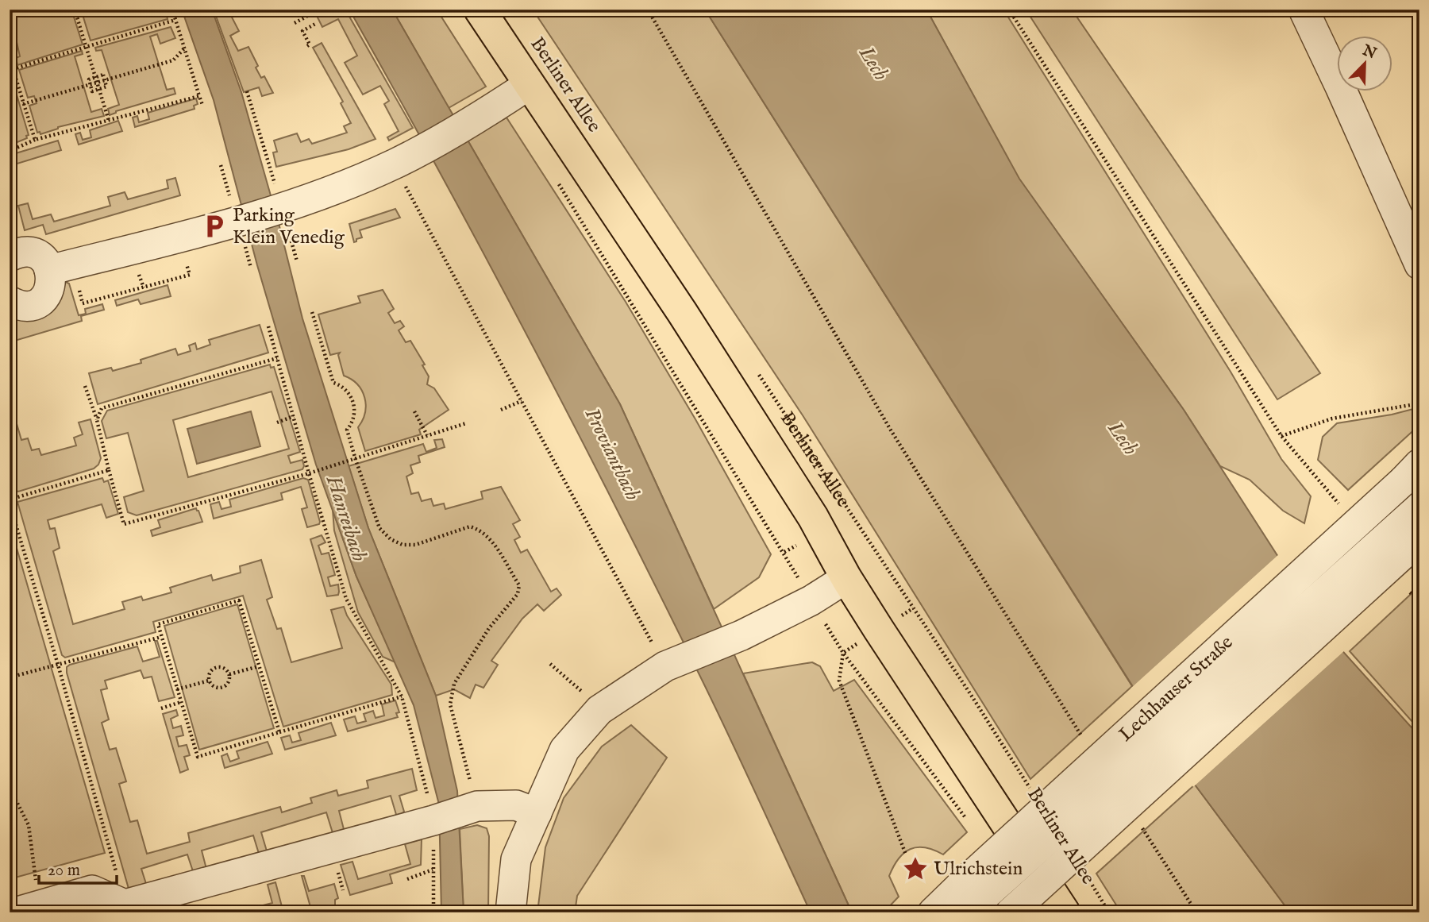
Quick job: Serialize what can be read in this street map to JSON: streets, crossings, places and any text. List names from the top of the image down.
{
  "streets": {
    "main road": ["Berliner Allee"],
    "street": ["Lechhauser Straße"]
  },
  "water": ["Lech", "Proviantbach", "Hanreibach"],
  "places": {
    "parking": ["Parking Klein Venedig"],
    "place": ["Ulrichstein"]
  },
  "scale_bar": "20 m",
  "north": "top right"
}
